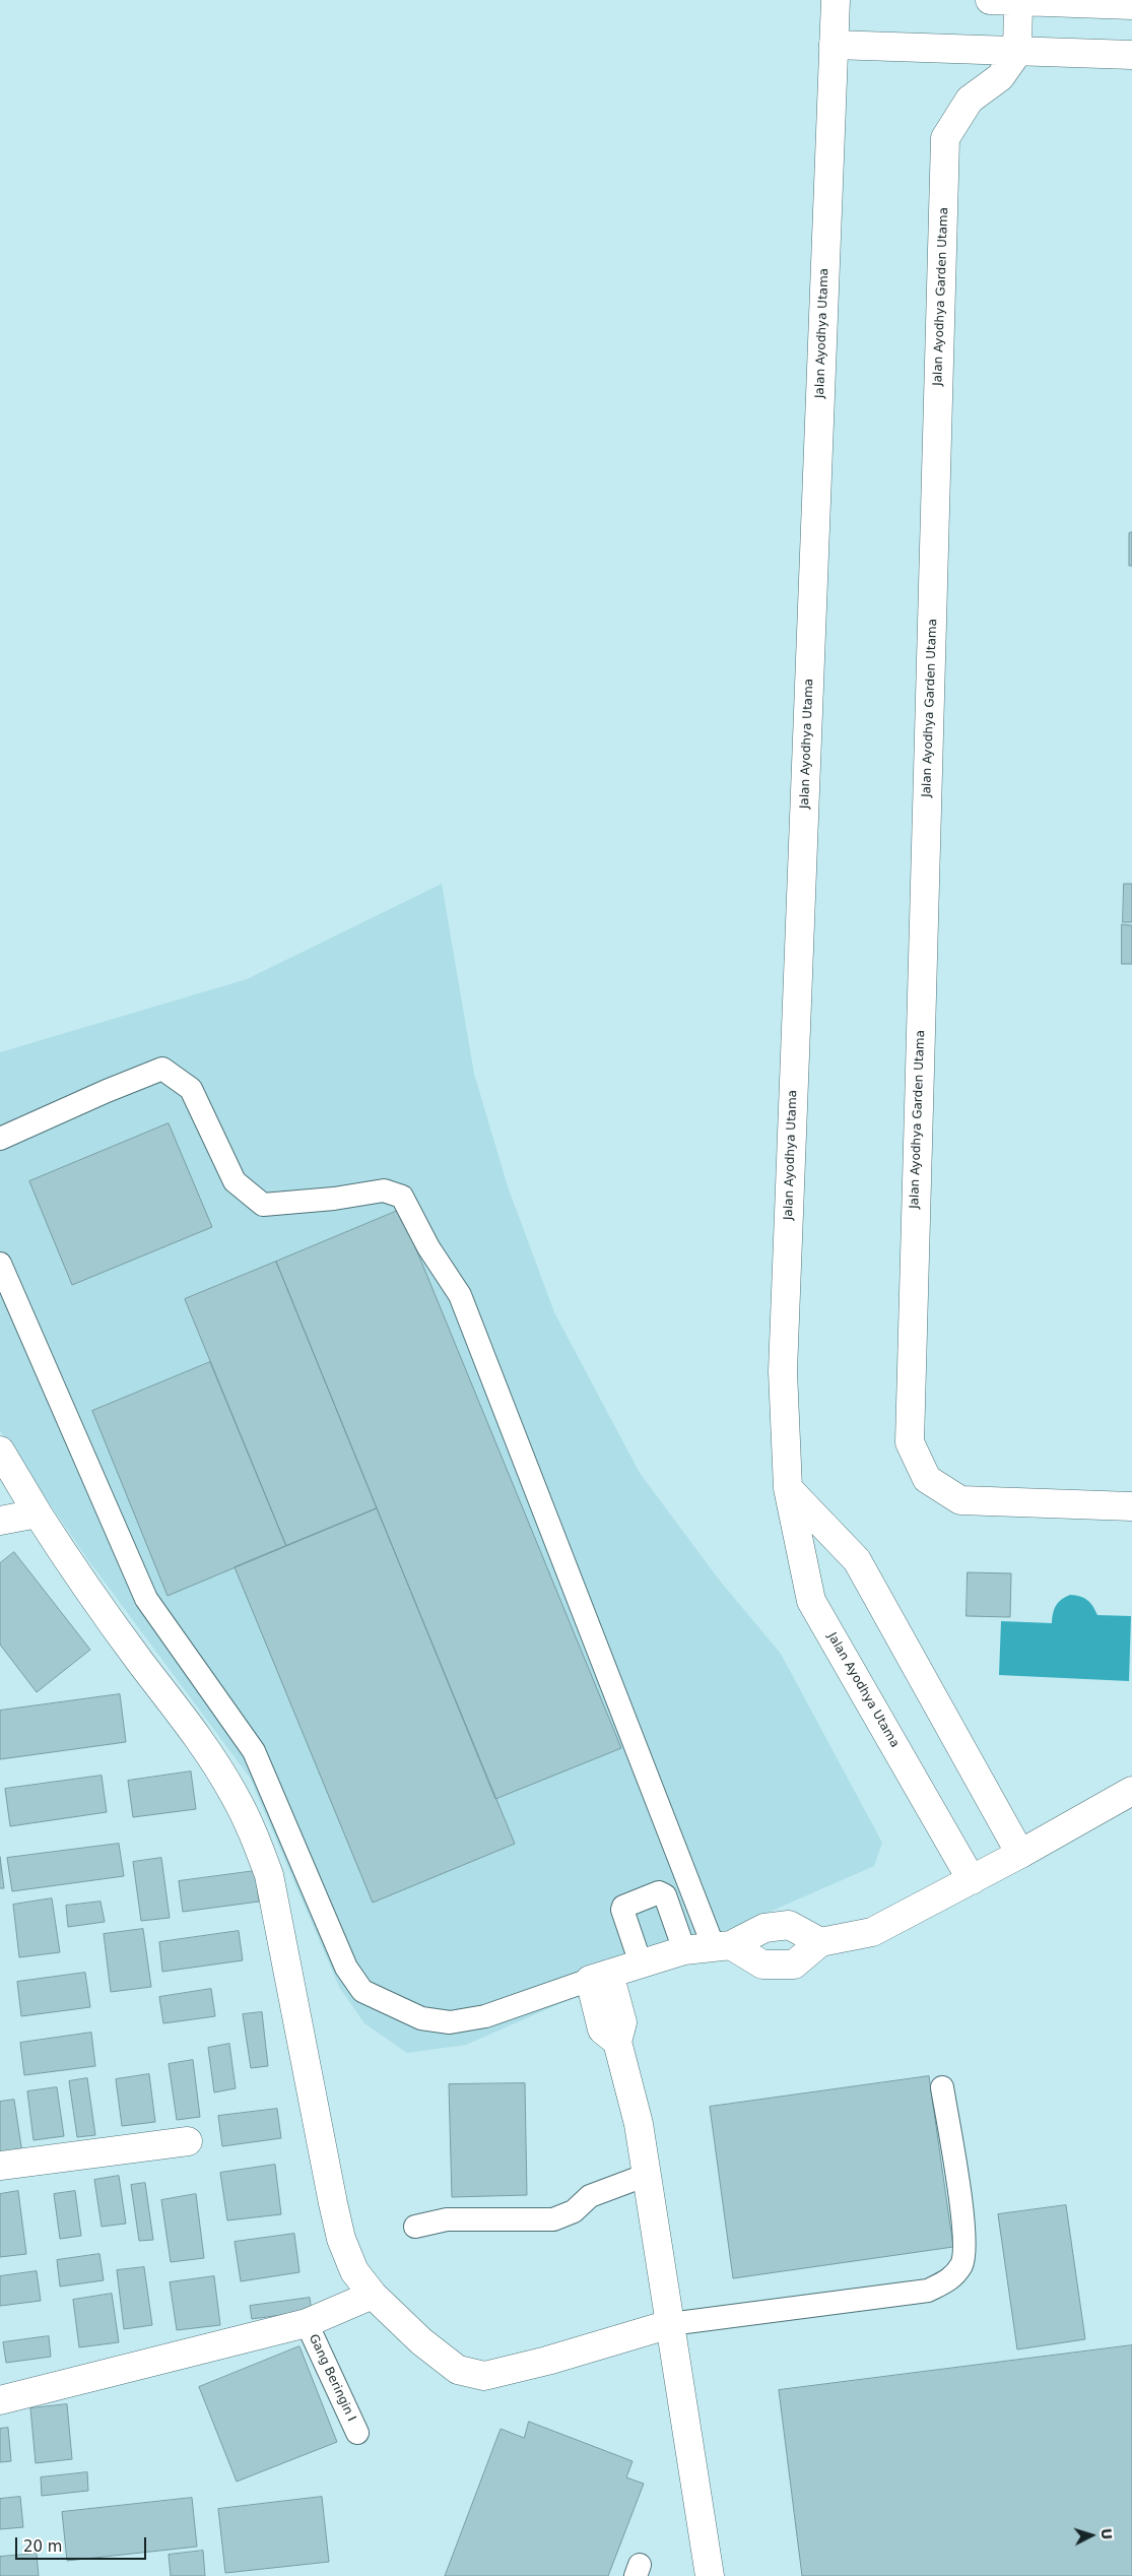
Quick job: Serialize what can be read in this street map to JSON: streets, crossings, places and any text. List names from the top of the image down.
{
  "streets": {
    "street": ["Jalan Ayodhya Garden Utama", "Jalan Ayodhya Utama"],
    "lane": ["Gang Beringin I"]
  },
  "scale_bar": "20 m",
  "north": "right"
}
